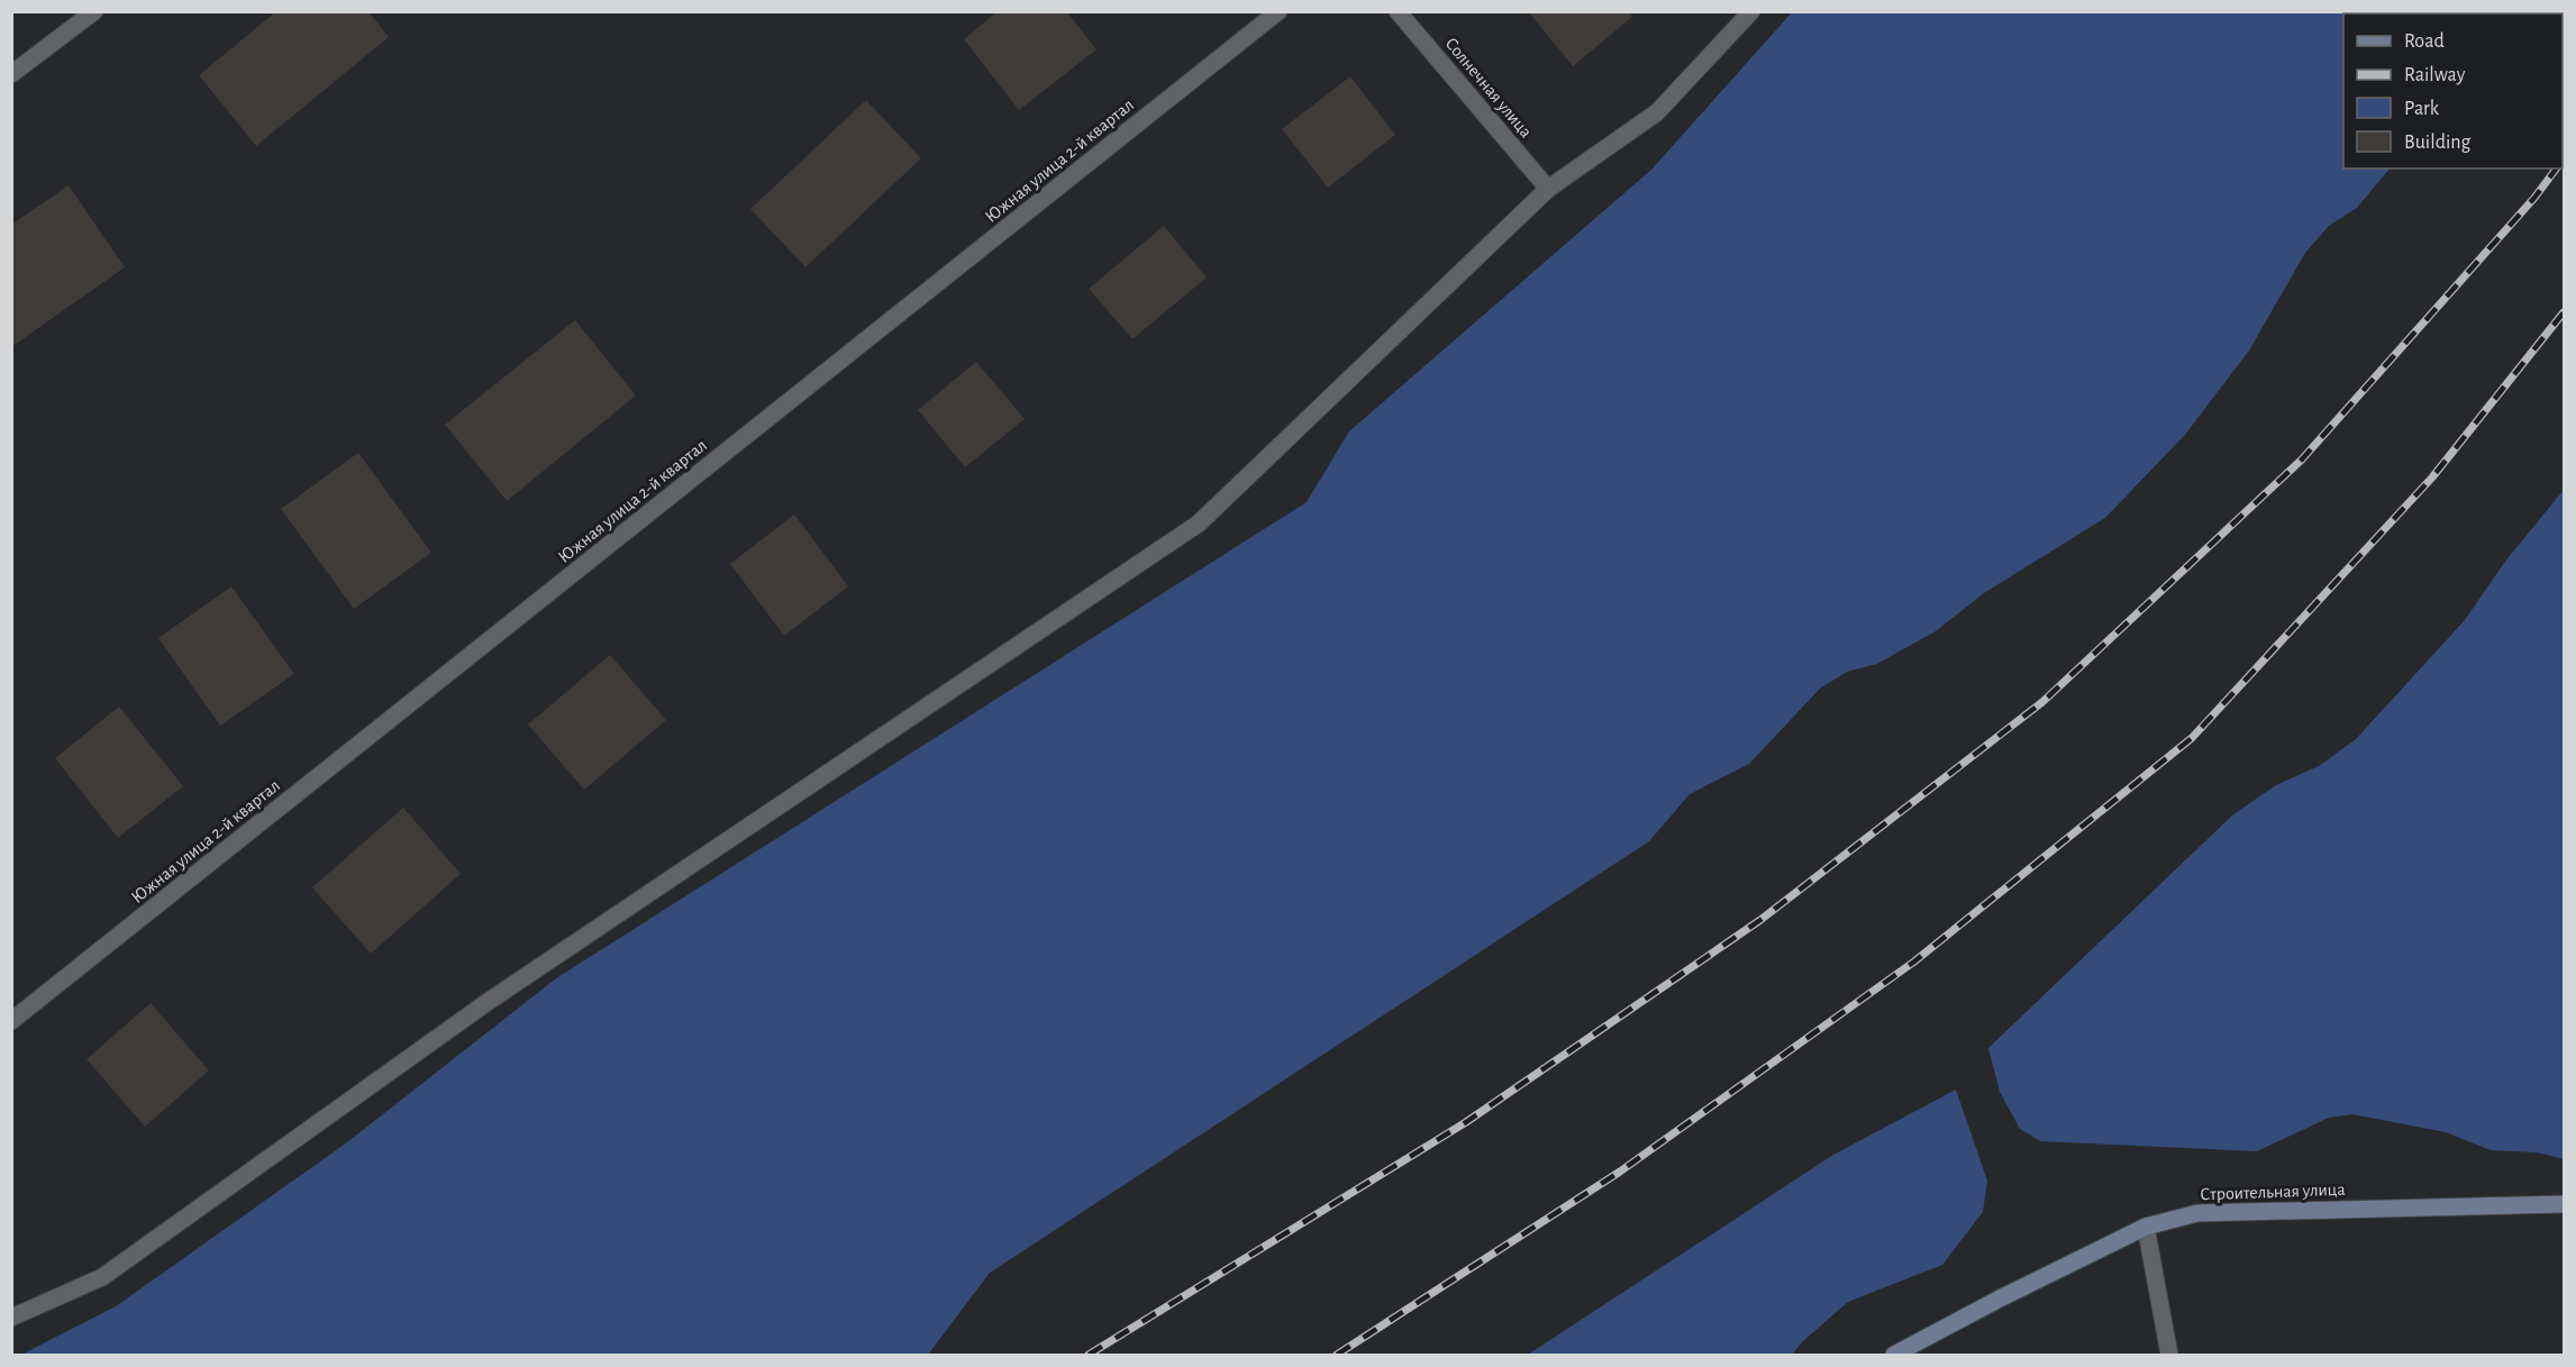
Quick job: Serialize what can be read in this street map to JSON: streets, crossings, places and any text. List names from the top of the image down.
{
  "streets": {
    "street": ["Солнечная улица", "Южная улица 2-й квартал", "Строительная улица"]
  },
  "legend": [
    "Road",
    "Railway",
    "Park",
    "Building"
  ]
}
